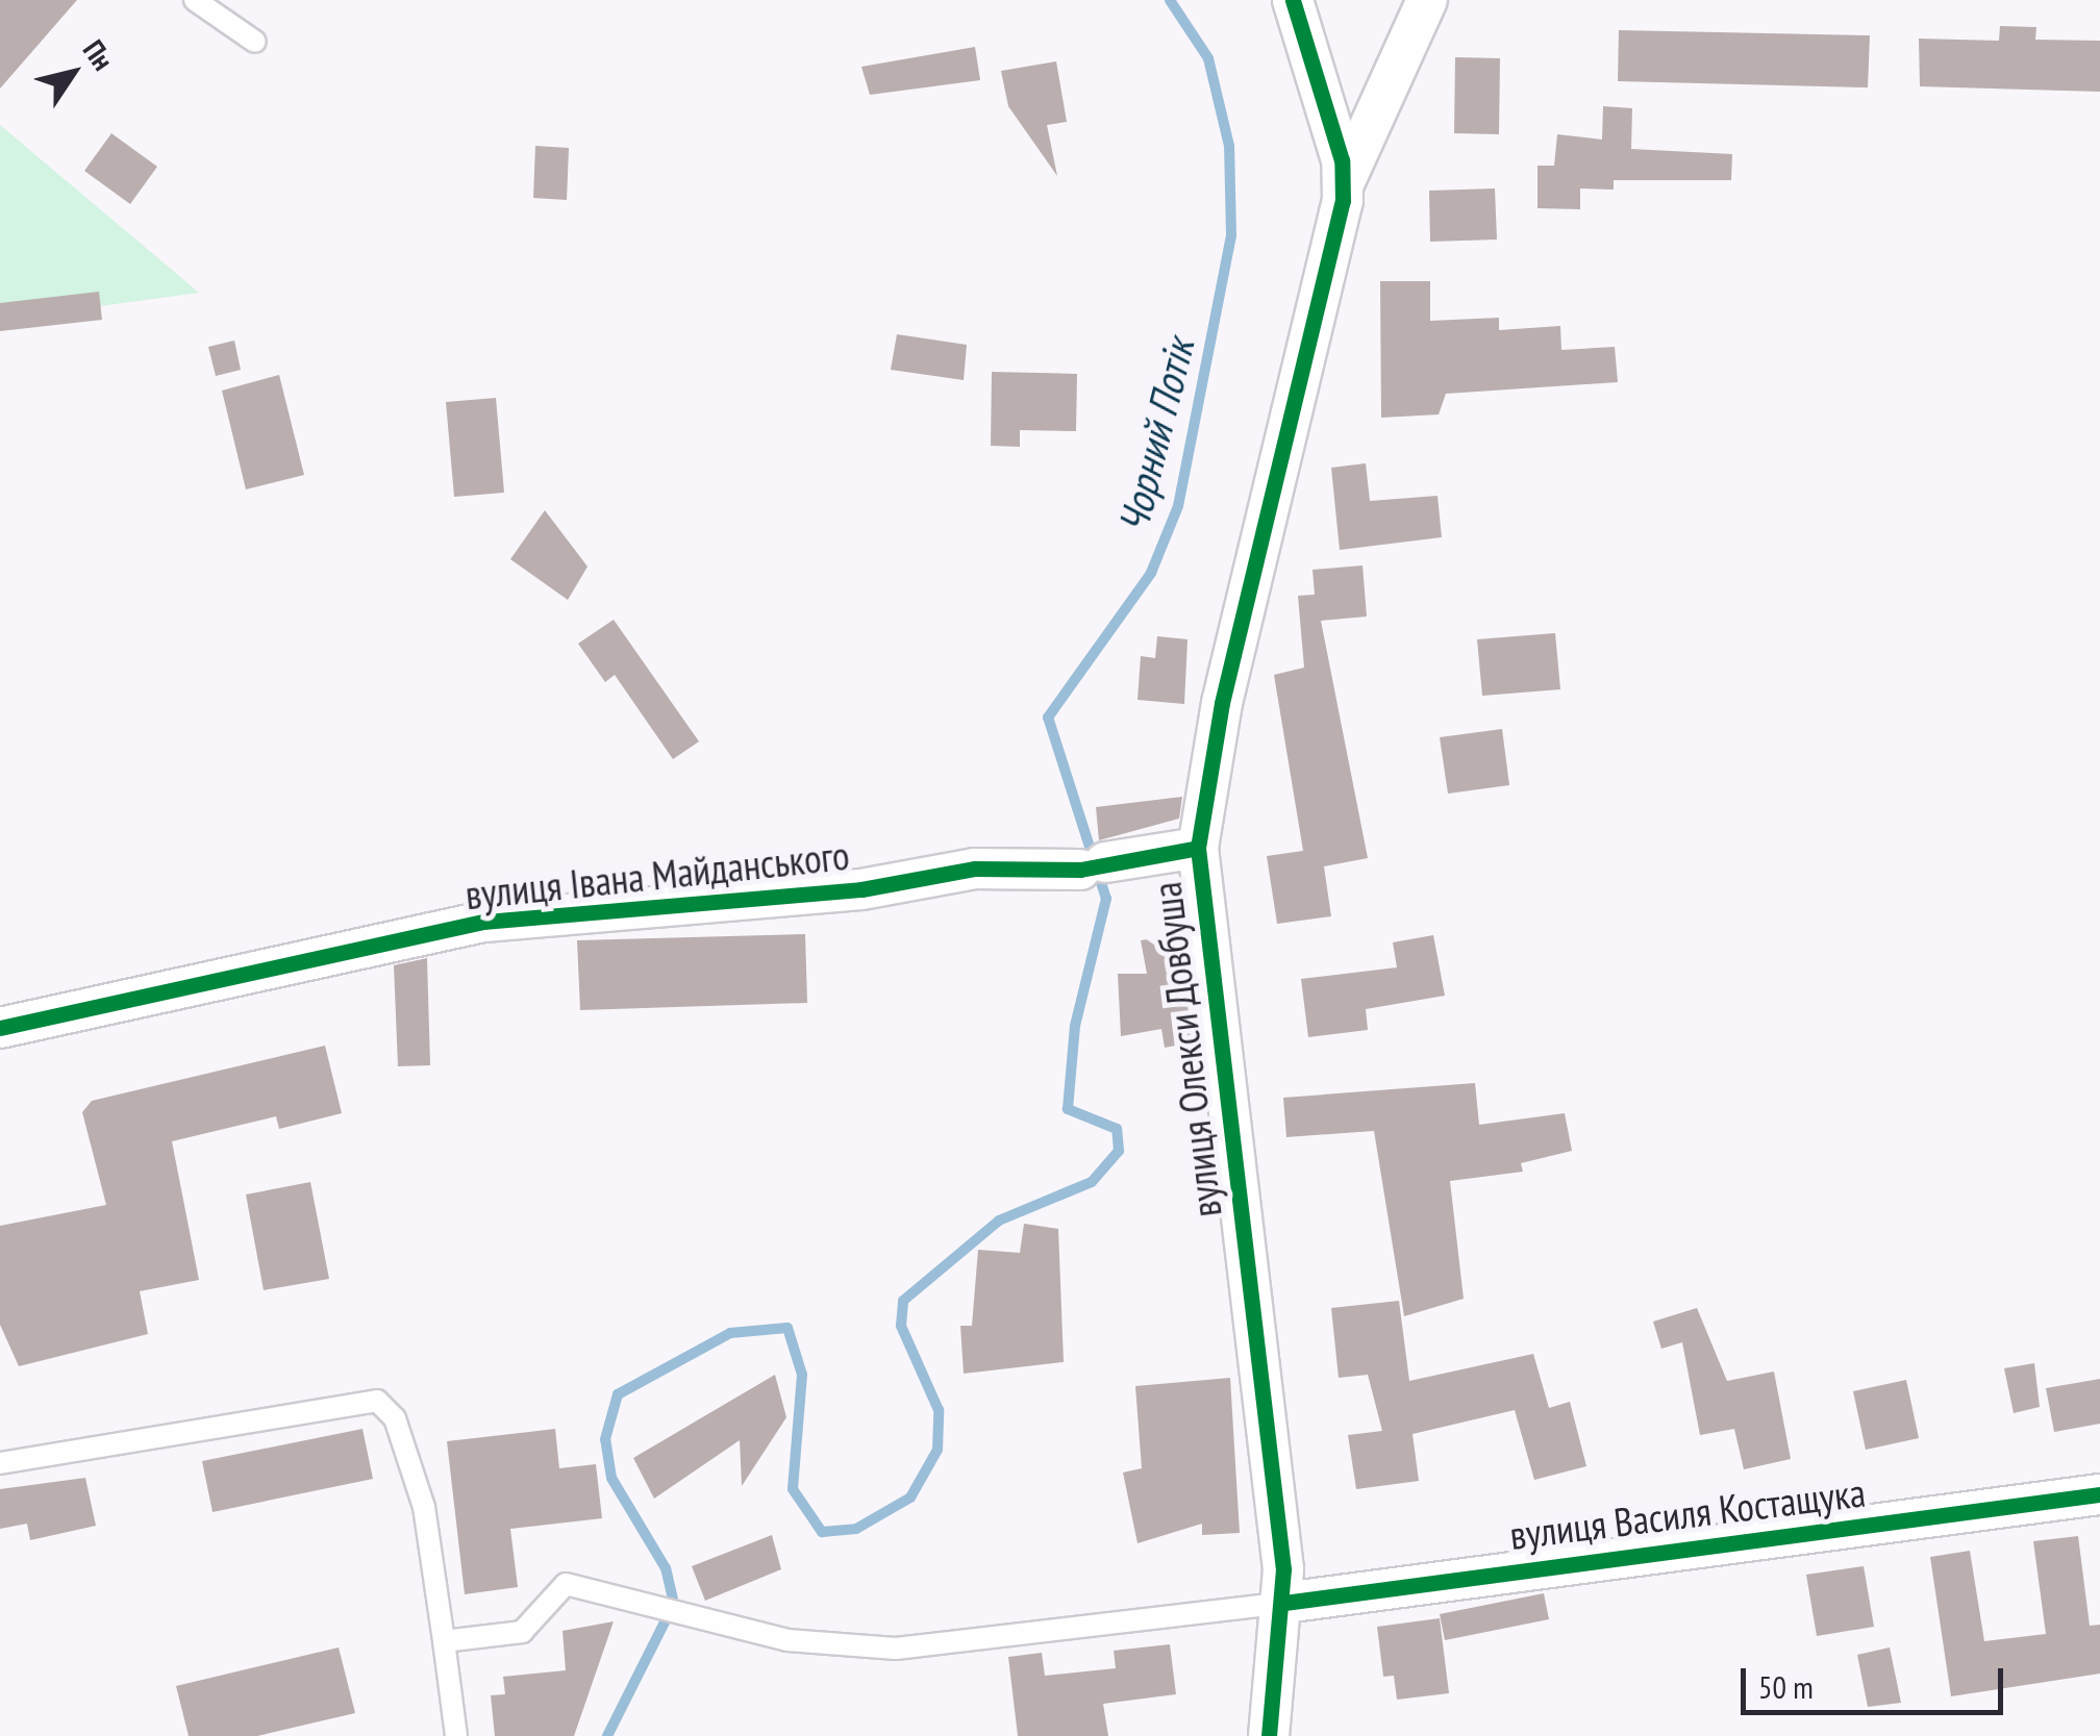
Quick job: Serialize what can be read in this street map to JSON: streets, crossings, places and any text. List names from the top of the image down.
{
  "streets": {
    "street": ["вулиця Івана Майданського", "вулиця Олекси Довбуша", "вулиця Василя Костащука"]
  },
  "crossings": [
    ["вулиця Івана Майданського", "вулиця Олекси Довбуша"],
    ["вулиця Олекси Довбуша", "вулиця Василя Костащука"]
  ],
  "water": ["Чорний Потік"],
  "scale_bar": "50 m",
  "north": "top right"
}
